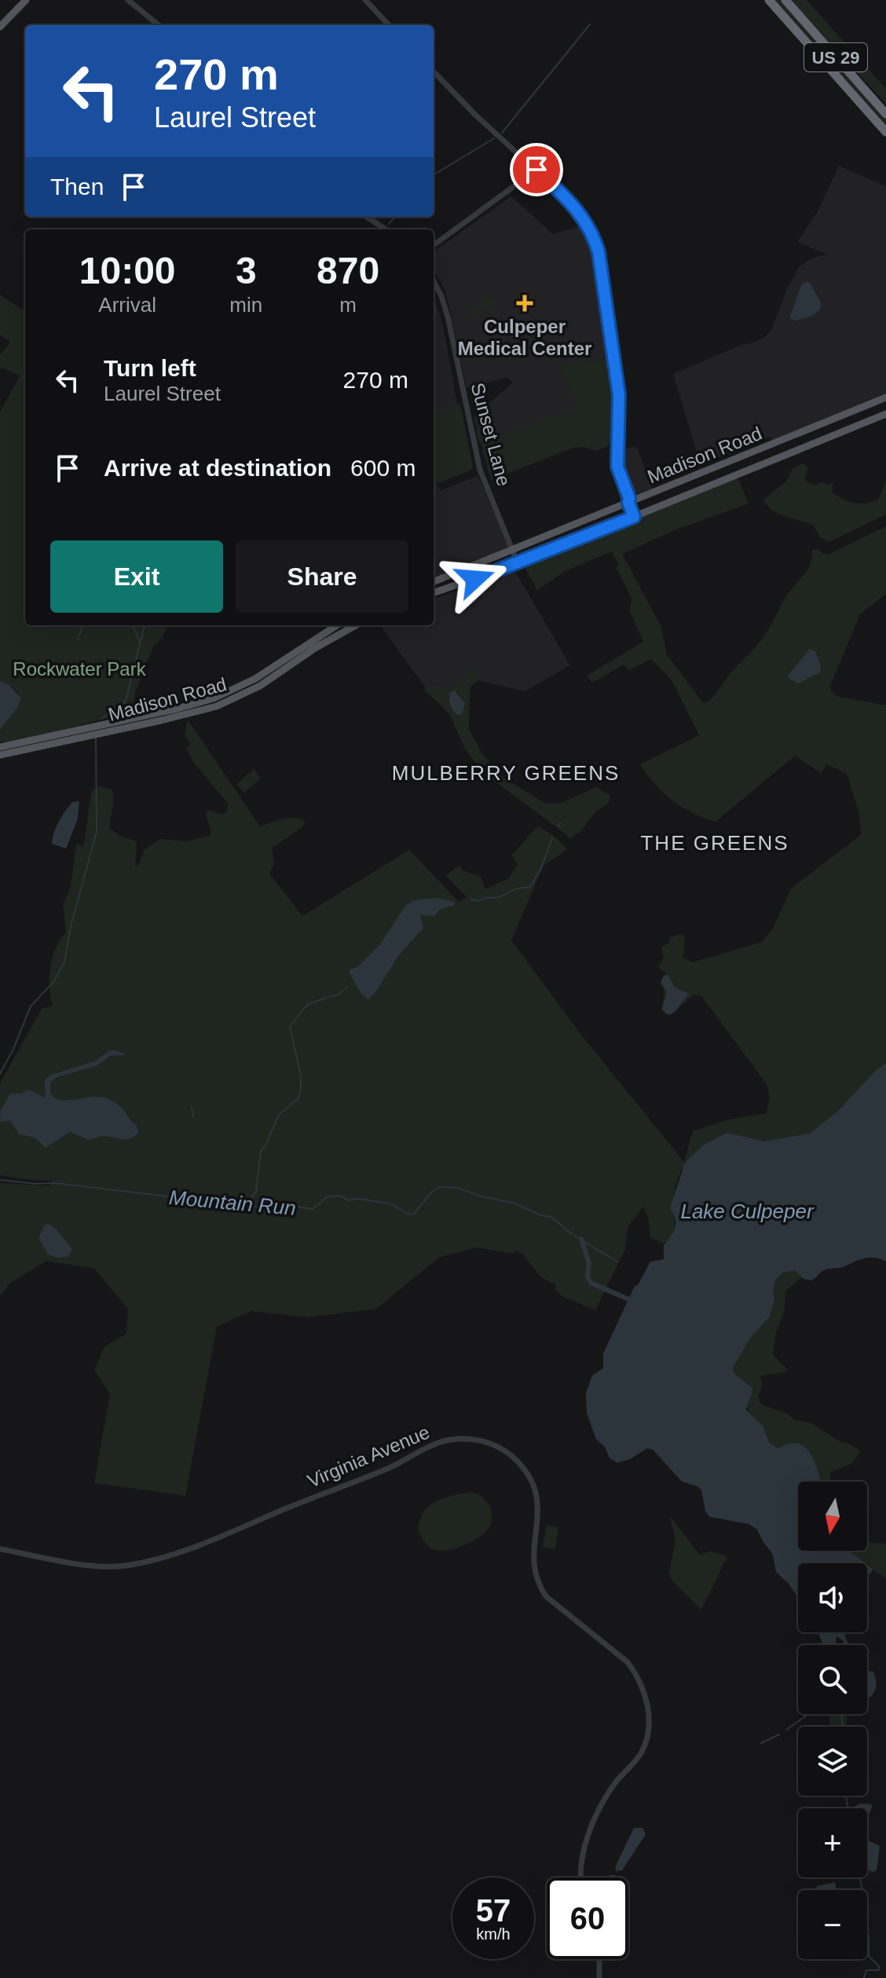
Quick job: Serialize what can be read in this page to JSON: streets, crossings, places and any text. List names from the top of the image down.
{
  "streets": {
    "highway": ["US 29"],
    "main road": ["Madison Road"],
    "street": ["Sunset Lane", "Virginia Avenue"]
  },
  "crossings": [
    ["Sunset Lane", "Madison Road"]
  ],
  "districts": ["MULBERRY GREENS", "THE GREENS"],
  "water": ["Mountain Run", "Lake Culpeper"],
  "parks": ["Rockwater Park"],
  "places": {
    "health": ["Culpeper Medical Center"]
  },
  "north": "bottom",
  "page": {
    "turn": ["270 m", "Laurel Street"],
    "then": "Then",
    "eta": [
      "10:00",
      "Arrival",
      "3",
      "min",
      "870",
      "m"
    ],
    "list": [
      {
        "name": "Turn left",
        "note": "Laurel Street",
        "value": "270 m"
      },
      {
        "name": "Arrive at destination",
        "value": "600 m"
      }
    ],
    "buttons": ["Exit", "Share"],
    "map_buttons": ["+", "−"],
    "speed": "57 km/h",
    "limit": "60"
  }
}
